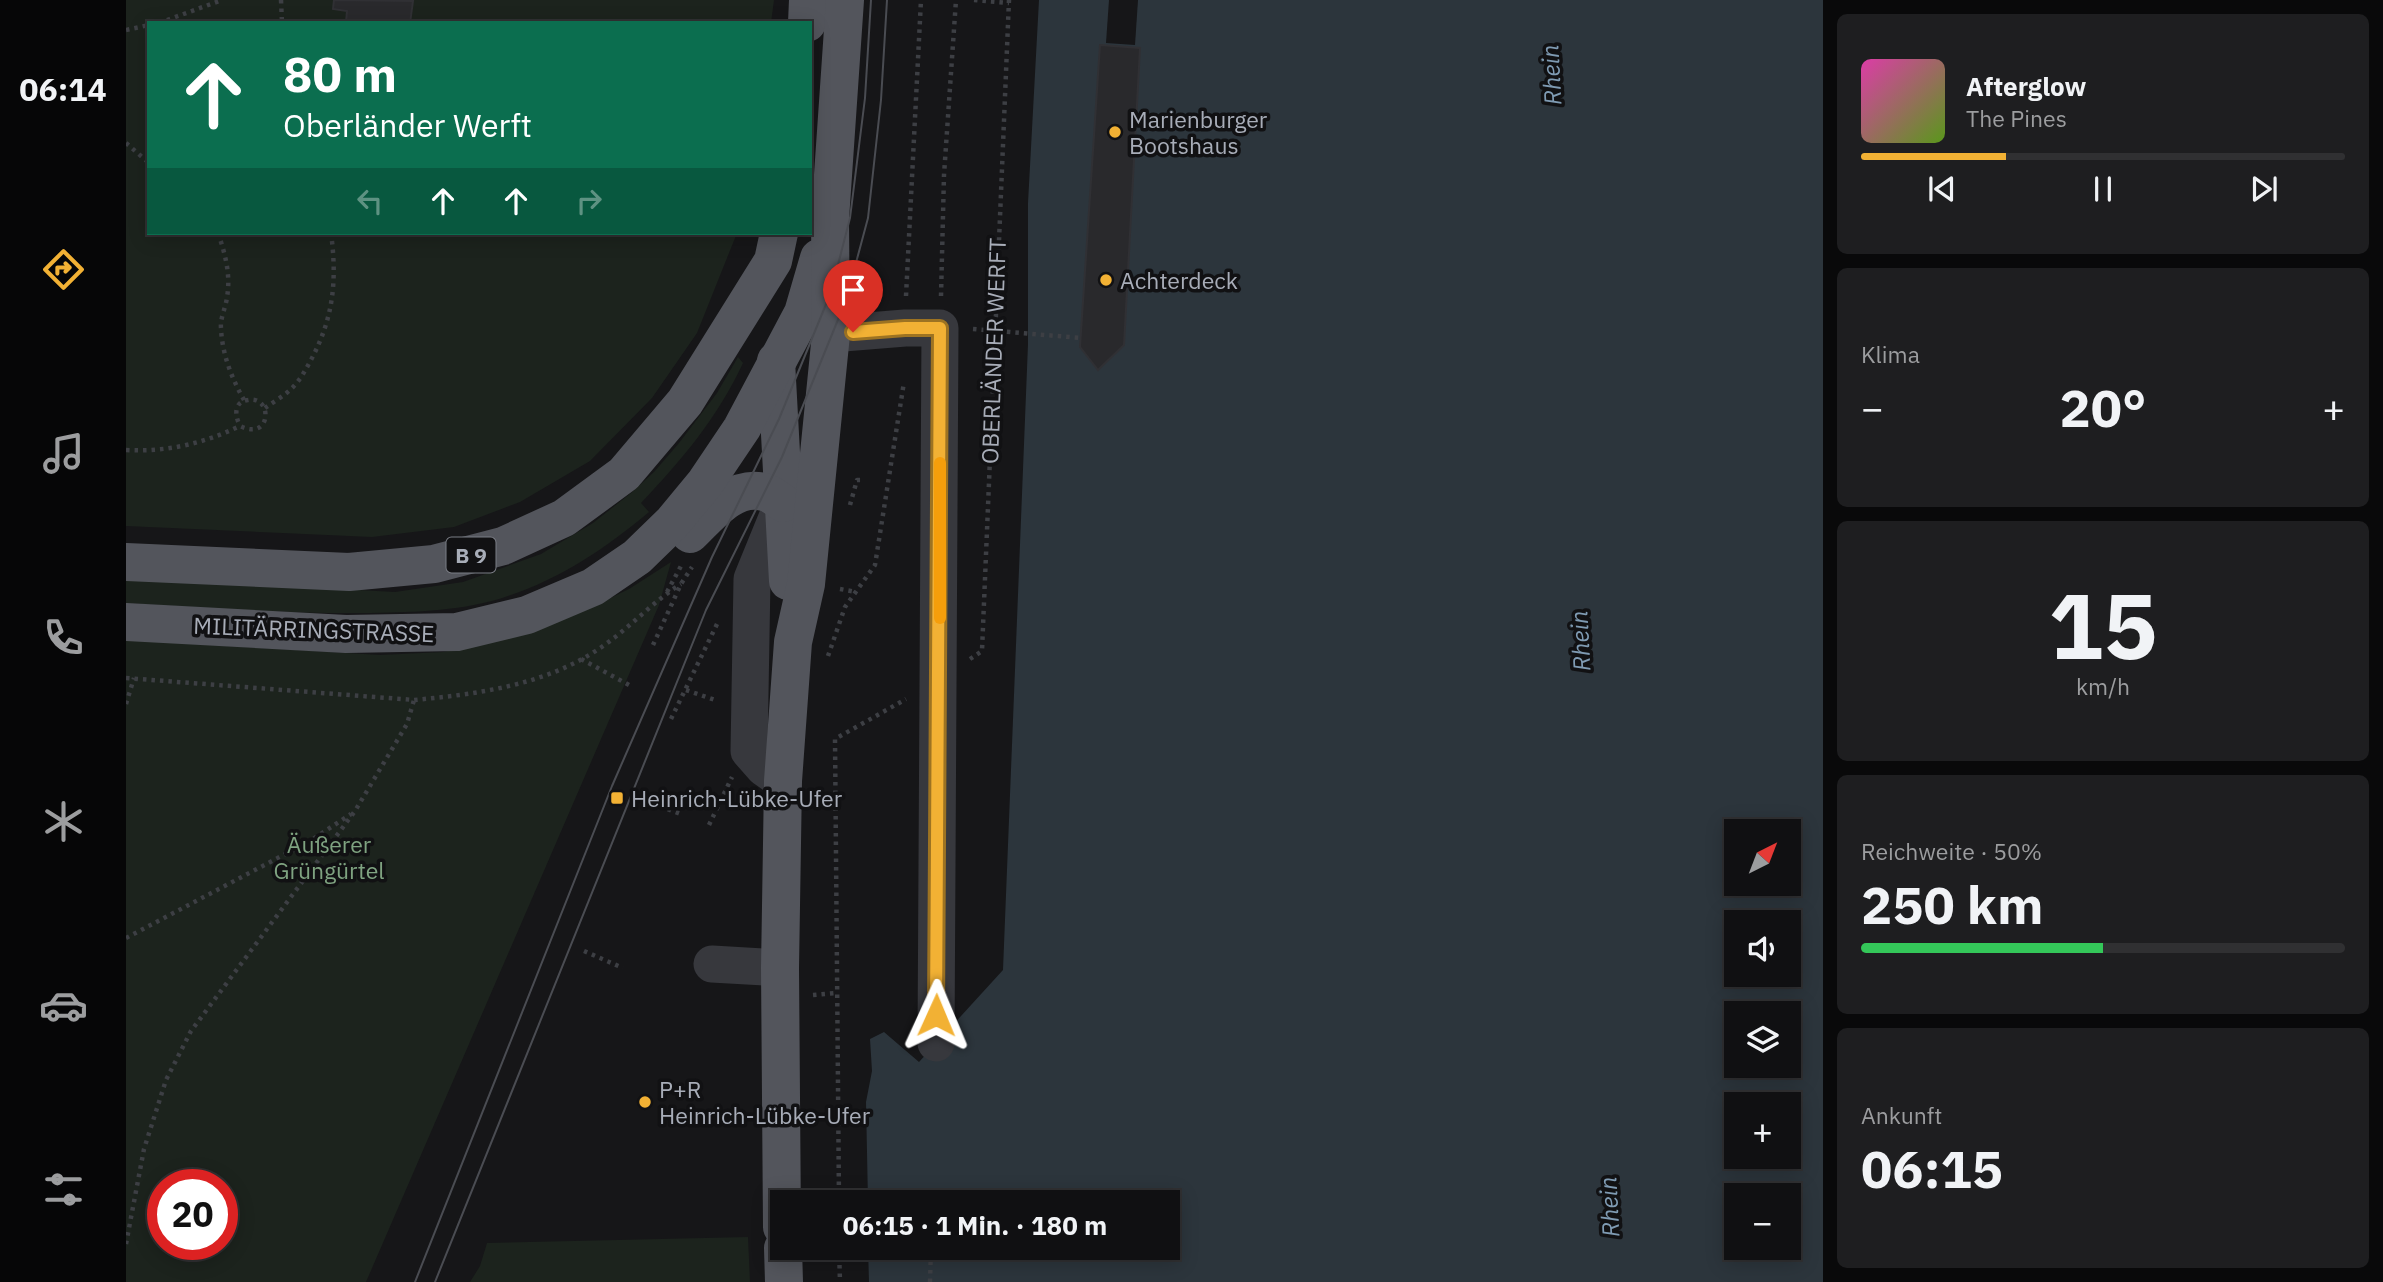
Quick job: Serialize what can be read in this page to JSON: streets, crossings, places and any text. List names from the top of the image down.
{
  "streets": {
    "main road": ["B 9", "MILITÄRRINGSTRASSE"],
    "path": ["OBERLÄNDER WERFT"]
  },
  "water": ["Rhein"],
  "parks": ["Äußerer Grüngürtel"],
  "places": {
    "other": ["Marienburger Bootshaus", "Achterdeck", "P+R Heinrich-Lübke-Ufer"],
    "transit": ["Heinrich-Lübke-Ufer"]
  },
  "north": "top right",
  "page": {
    "tabs": "06:14",
    "turn": ["80 m", "Oberländer Werft"],
    "song": ["Afterglow", "The Pines"],
    "tile": [
      "Klima",
      ["15", "km/h"],
      ["Reichweite · 50%", "250 km"],
      ["Ankunft", "06:15"]
    ],
    "heat": ["−", "20°", "+"],
    "map_buttons": ["+", "−"],
    "limit": "20",
    "trip": "06:15 · 1 Min. · 180 m"
  }
}
